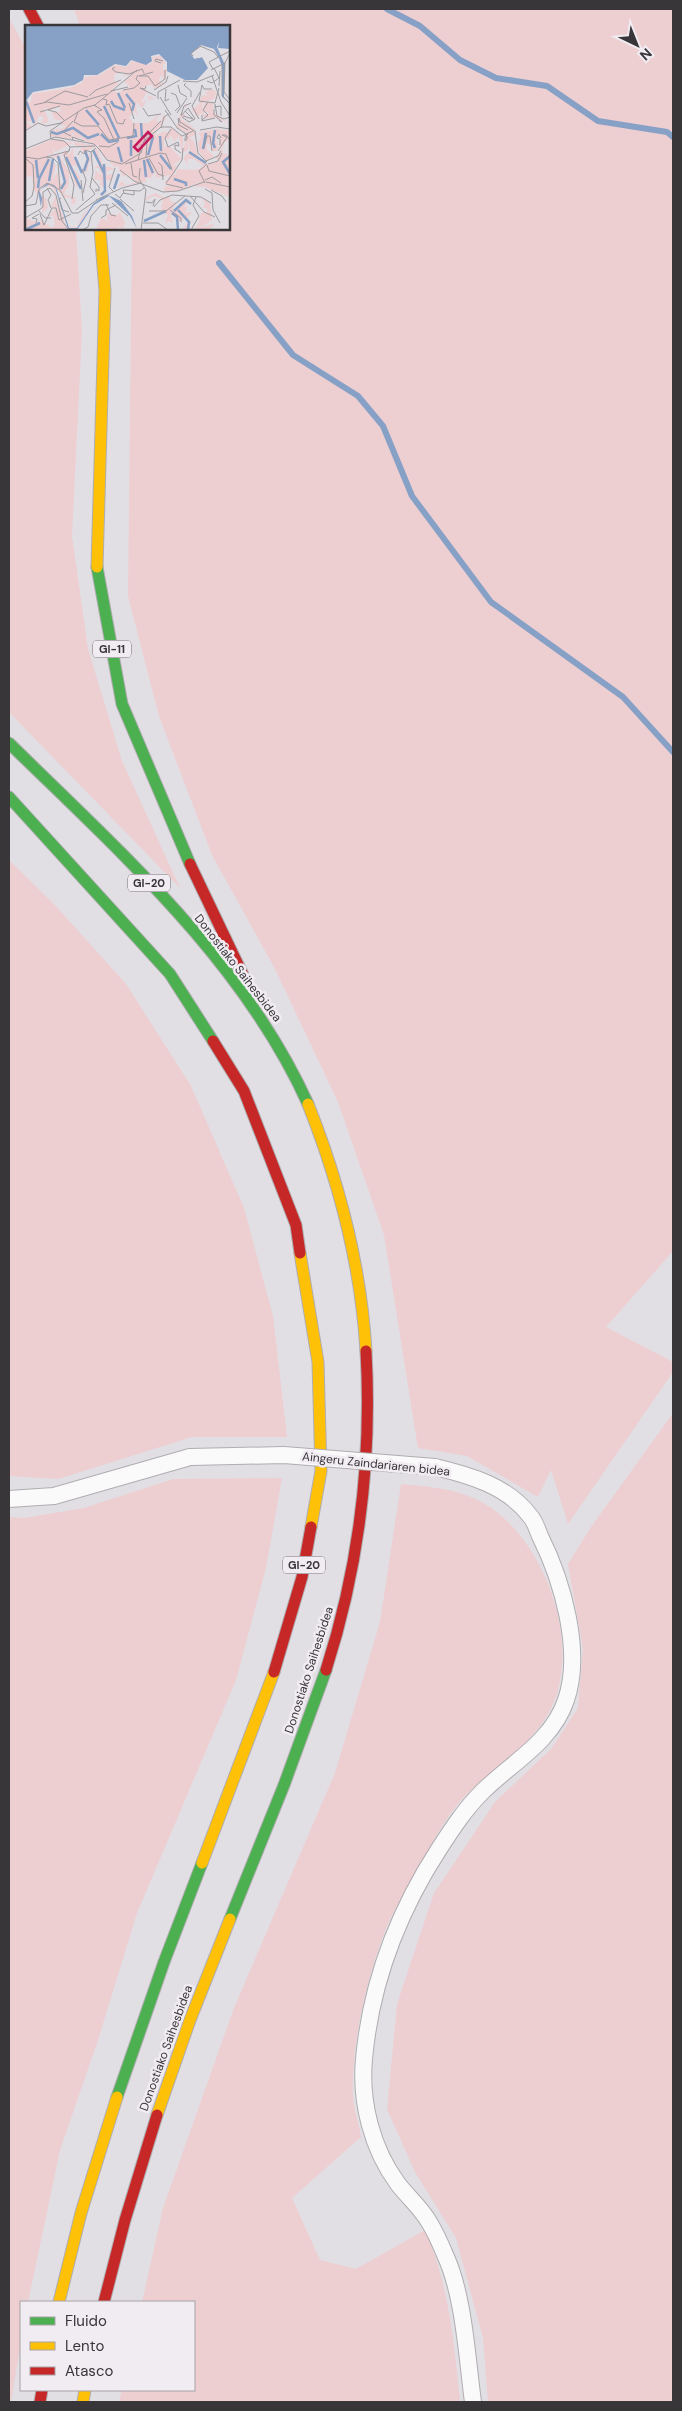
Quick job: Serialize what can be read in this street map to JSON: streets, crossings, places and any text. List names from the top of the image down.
{
  "streets": {
    "highway": ["GI-11", "GI-20", "Donostiako Saihesbidea"],
    "street": ["Aingeru Zaindariaren bidea"]
  },
  "crossings": [
    ["GI-11", "Donostiako Saihesbidea"]
  ],
  "legend": ["Fluido", "Lento", "Atasco"],
  "north": "bottom right"
}
